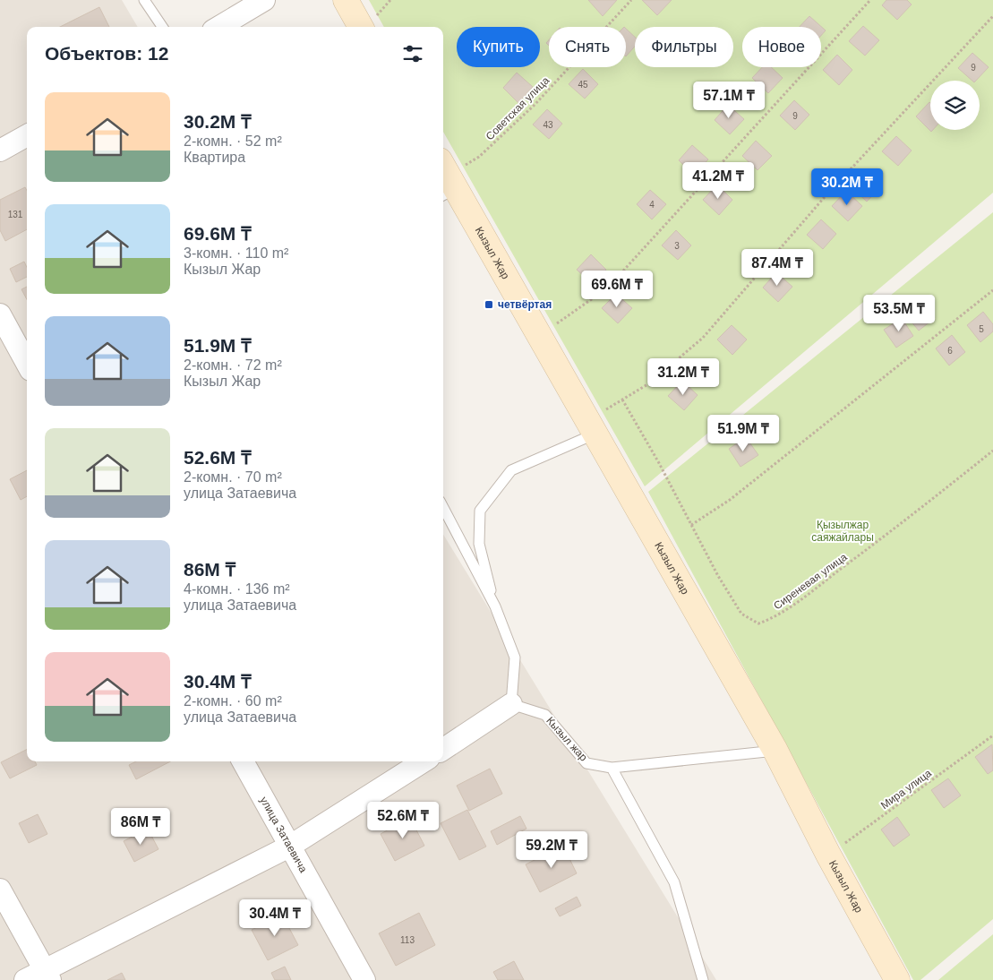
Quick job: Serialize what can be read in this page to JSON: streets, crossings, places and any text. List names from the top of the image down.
{
  "streets": {
    "main road": ["Кызыл Жар"],
    "street": ["улица Затаевича"],
    "lane": ["Кызыл жар"],
    "path": ["Советская улица", "Сиреневая улица", "Мира улица"]
  },
  "crossings": [
    ["Советская улица", "Кызыл Жар"],
    ["Кызыл Жар", "Кызыл жар"],
    ["Кызыл Жар", "Мира улица"]
  ],
  "parks": ["Қызылжар саяжайлары"],
  "places": {
    "transit": ["четвёртая"]
  },
  "house_numbers": [
    "9",
    "45",
    "9",
    "43",
    "4",
    "131",
    "3",
    "5",
    "6",
    "113"
  ],
  "page": {
    "chip": [
      "Купить",
      "Снять",
      "Фильтры",
      "Новое"
    ],
    "heading": "Объектов: 12",
    "list": [
      {
        "name": "30.2M ₸",
        "note": "2-комн. · 52 m² · Квартира"
      },
      {
        "name": "69.6M ₸",
        "note": "3-комн. · 110 m² · Кызыл Жар"
      },
      {
        "name": "51.9M ₸",
        "note": "2-комн. · 72 m² · Кызыл Жар"
      },
      {
        "name": "52.6M ₸",
        "note": "2-комн. · 70 m² · улица Затаевича"
      },
      {
        "name": "86M ₸",
        "note": "4-комн. · 136 m² · улица Затаевича"
      },
      {
        "name": "30.4M ₸",
        "note": "2-комн. · 60 m² · улица Затаевича"
      }
    ],
    "price": [
      "57.1M ₸",
      "41.2M ₸",
      "30.2M ₸",
      "87.4M ₸",
      "69.6M ₸",
      "53.5M ₸",
      "31.2M ₸",
      "51.9M ₸",
      "52.6M ₸",
      "86M ₸",
      "59.2M ₸",
      "30.4M ₸"
    ]
  }
}
